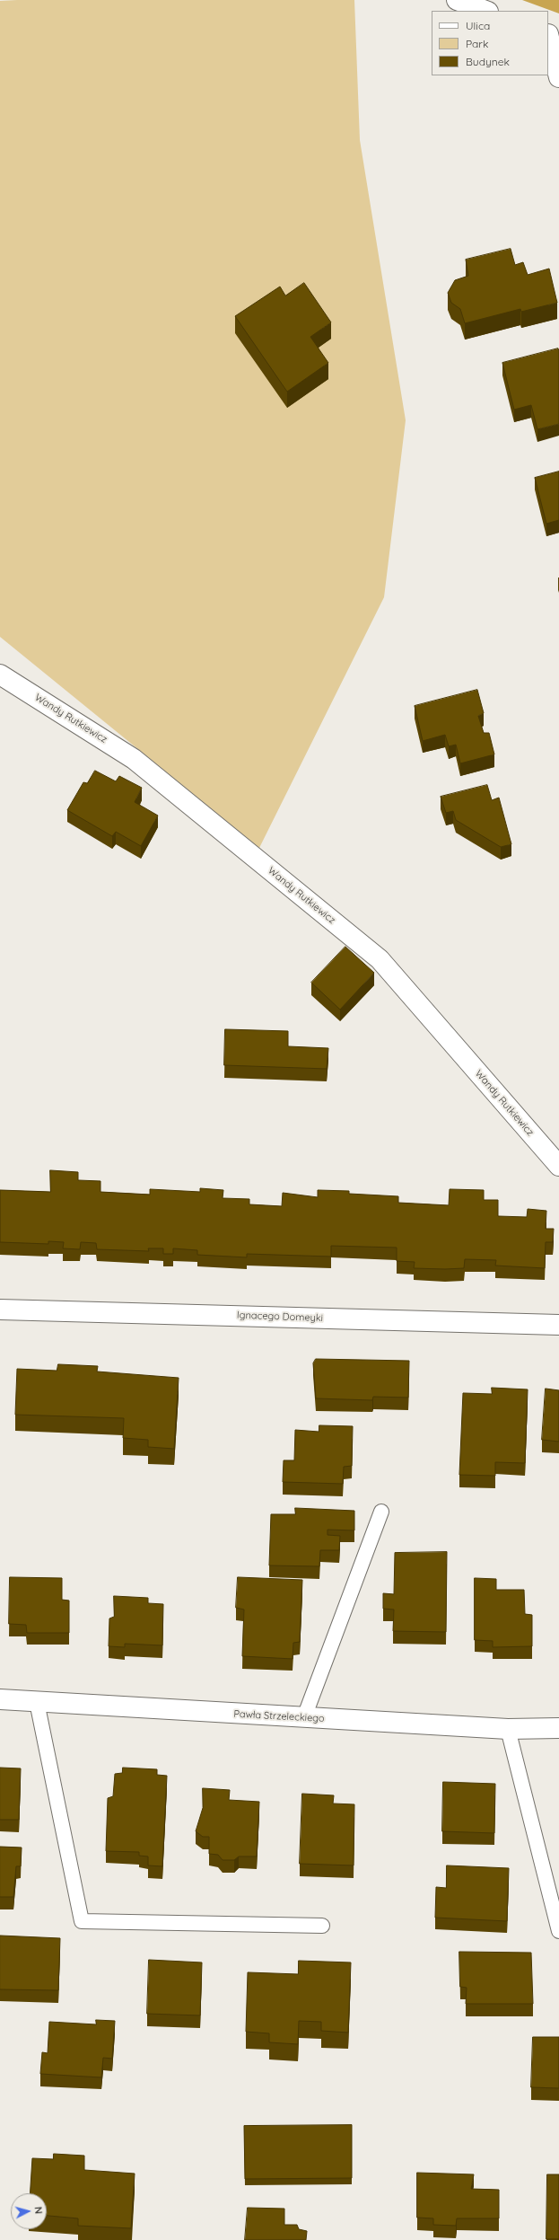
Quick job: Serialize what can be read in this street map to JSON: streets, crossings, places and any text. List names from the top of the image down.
{
  "streets": {
    "street": ["Wandy Rutkiewicz", "Ignacego Domeyki", "Pawła Strzeleckiego"]
  },
  "legend": ["Ulica", "Park", "Budynek"],
  "north": "right"
}
